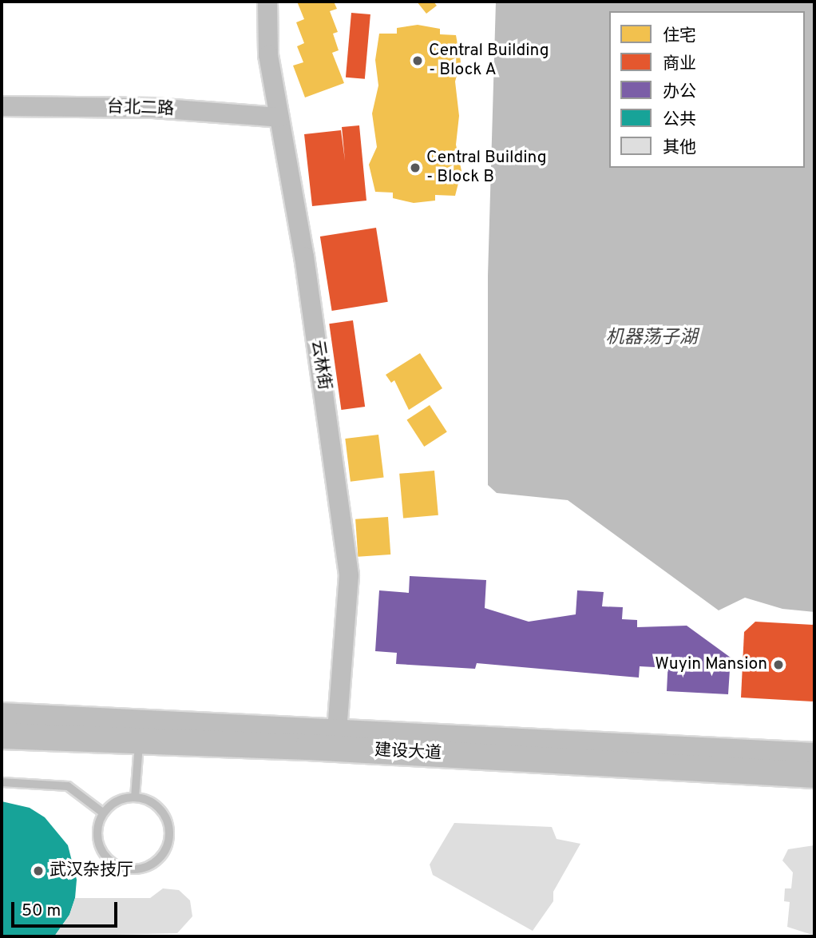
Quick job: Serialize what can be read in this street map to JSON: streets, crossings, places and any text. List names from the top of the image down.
{
  "streets": {
    "main road": ["建设大道"],
    "street": ["台北二路", "云林街"]
  },
  "crossings": [
    ["台北二路", "云林街"],
    ["云林街", "建设大道"]
  ],
  "water": ["机器荡子湖"],
  "places": [
    "Central Building - Block A",
    "Central Building - Block B",
    "Wuyin Mansion",
    "武汉杂技厅"
  ],
  "legend": [
    "住宅",
    "商业",
    "办公",
    "公共",
    "其他"
  ],
  "scale_bar": "50 m"
}
